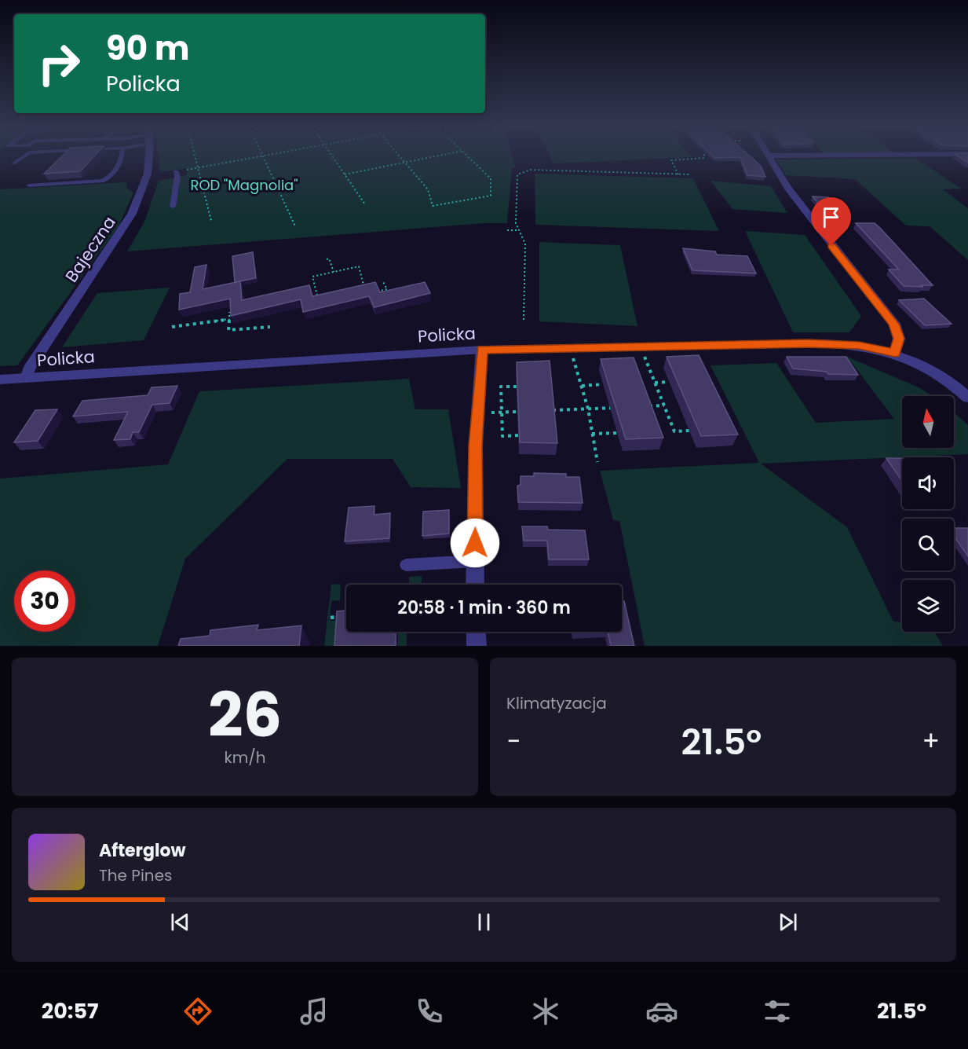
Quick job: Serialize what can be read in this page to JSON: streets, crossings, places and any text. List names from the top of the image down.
{
  "streets": {
    "street": ["Bajeczna", "Policka"]
  },
  "crossings": [
    ["Bajeczna", "Policka"]
  ],
  "parks": ["ROD \"Magnolia\""],
  "north": "top",
  "page": {
    "turn": ["90 m", "Policka"],
    "limit": "30",
    "trip": "20:58 · 1 min · 360 m",
    "tile": [
      ["26", "km/h"],
      "Klimatyzacja"
    ],
    "heat": ["−", "21.5°", "+"],
    "song": ["Afterglow", "The Pines"],
    "tabs": ["20:57", "21.5°"]
  }
}
